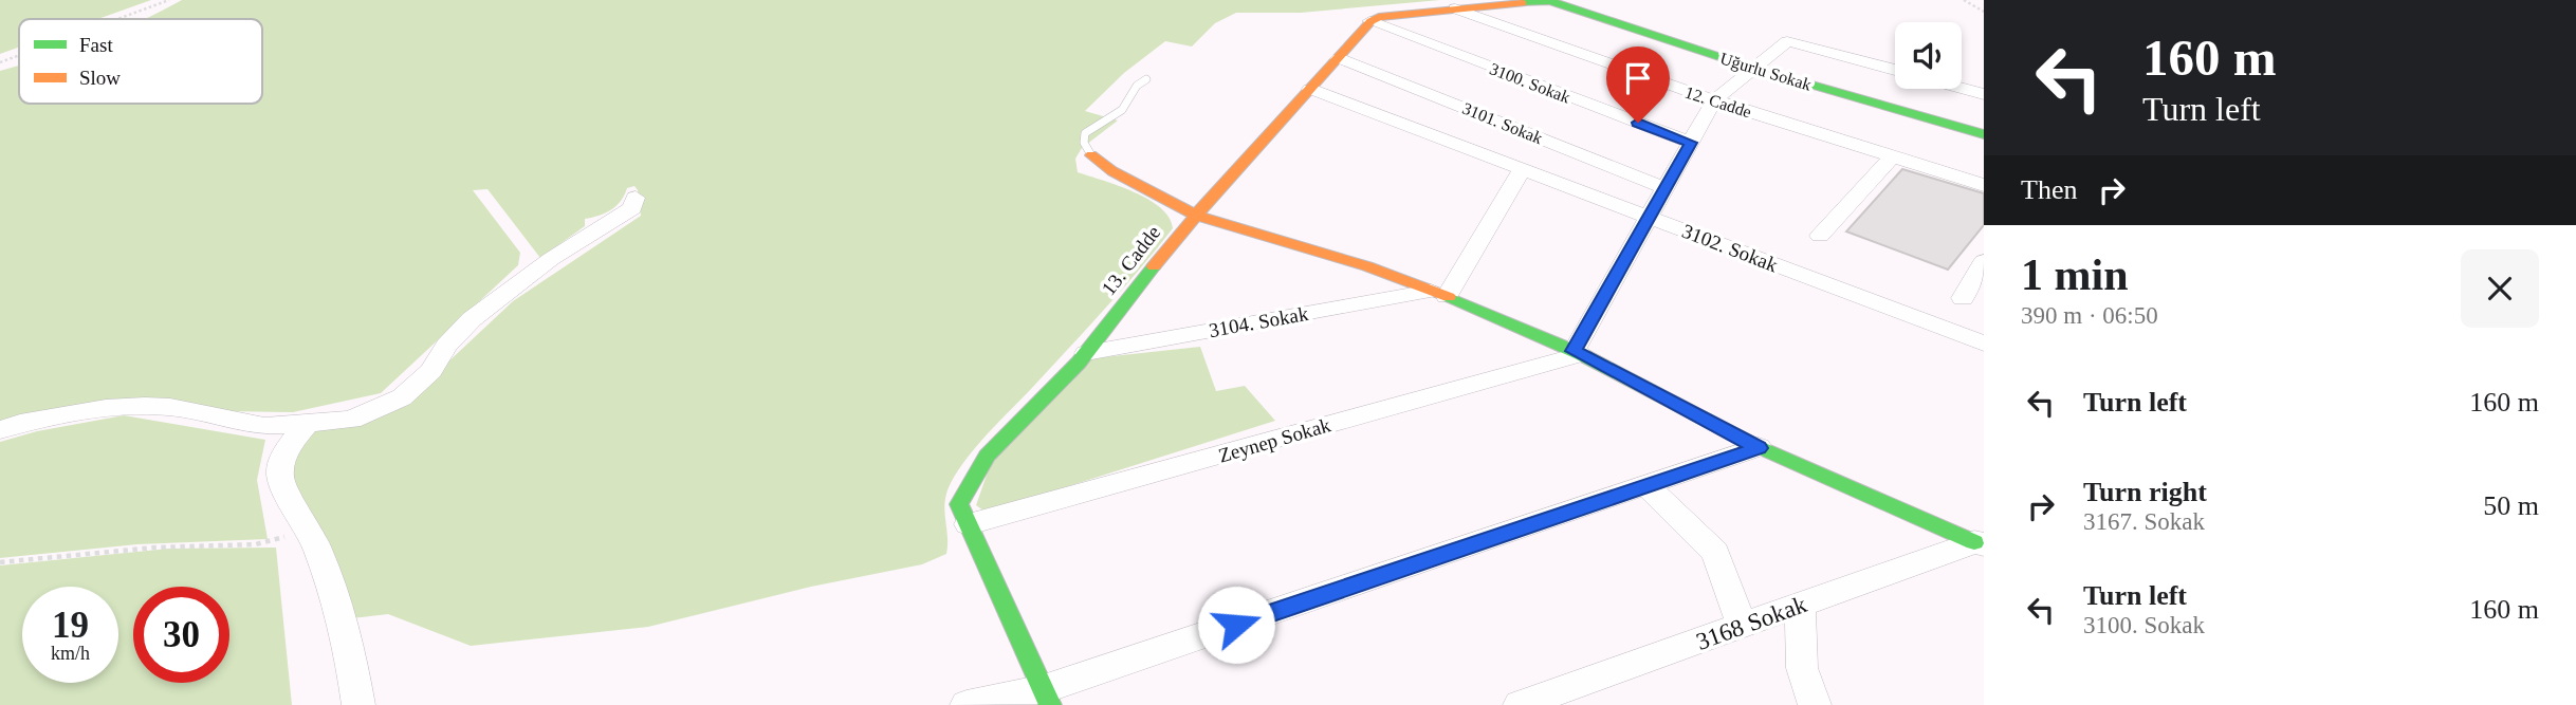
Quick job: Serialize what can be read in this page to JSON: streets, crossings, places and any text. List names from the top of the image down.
{
  "streets": {
    "street": [
      "Uğurlu Sokak",
      "3100. Sokak",
      "12. Cadde",
      "3101. Sokak",
      "3102. Sokak",
      "13. Cadde",
      "3104. Sokak",
      "Zeynep Sokak",
      "3168 Sokak"
    ]
  },
  "crossings": [
    ["3100. Sokak", "13. Cadde"],
    ["3101. Sokak", "13. Cadde"],
    ["3102. Sokak", "13. Cadde"],
    ["13. Cadde", "3104. Sokak"],
    ["13. Cadde", "Zeynep Sokak"]
  ],
  "legend": ["Fast", "Slow"],
  "page": {
    "turn": ["160 m", "Turn left"],
    "then": "Then",
    "heading": ["1 min", "390 m · 06:50"],
    "list": [
      {
        "name": "Turn left",
        "value": "160 m"
      },
      {
        "name": "Turn right",
        "note": "3167. Sokak",
        "value": "50 m"
      },
      {
        "name": "Turn left",
        "note": "3100. Sokak",
        "value": "160 m"
      }
    ],
    "speed": "19 km/h",
    "limit": "30"
  }
}
